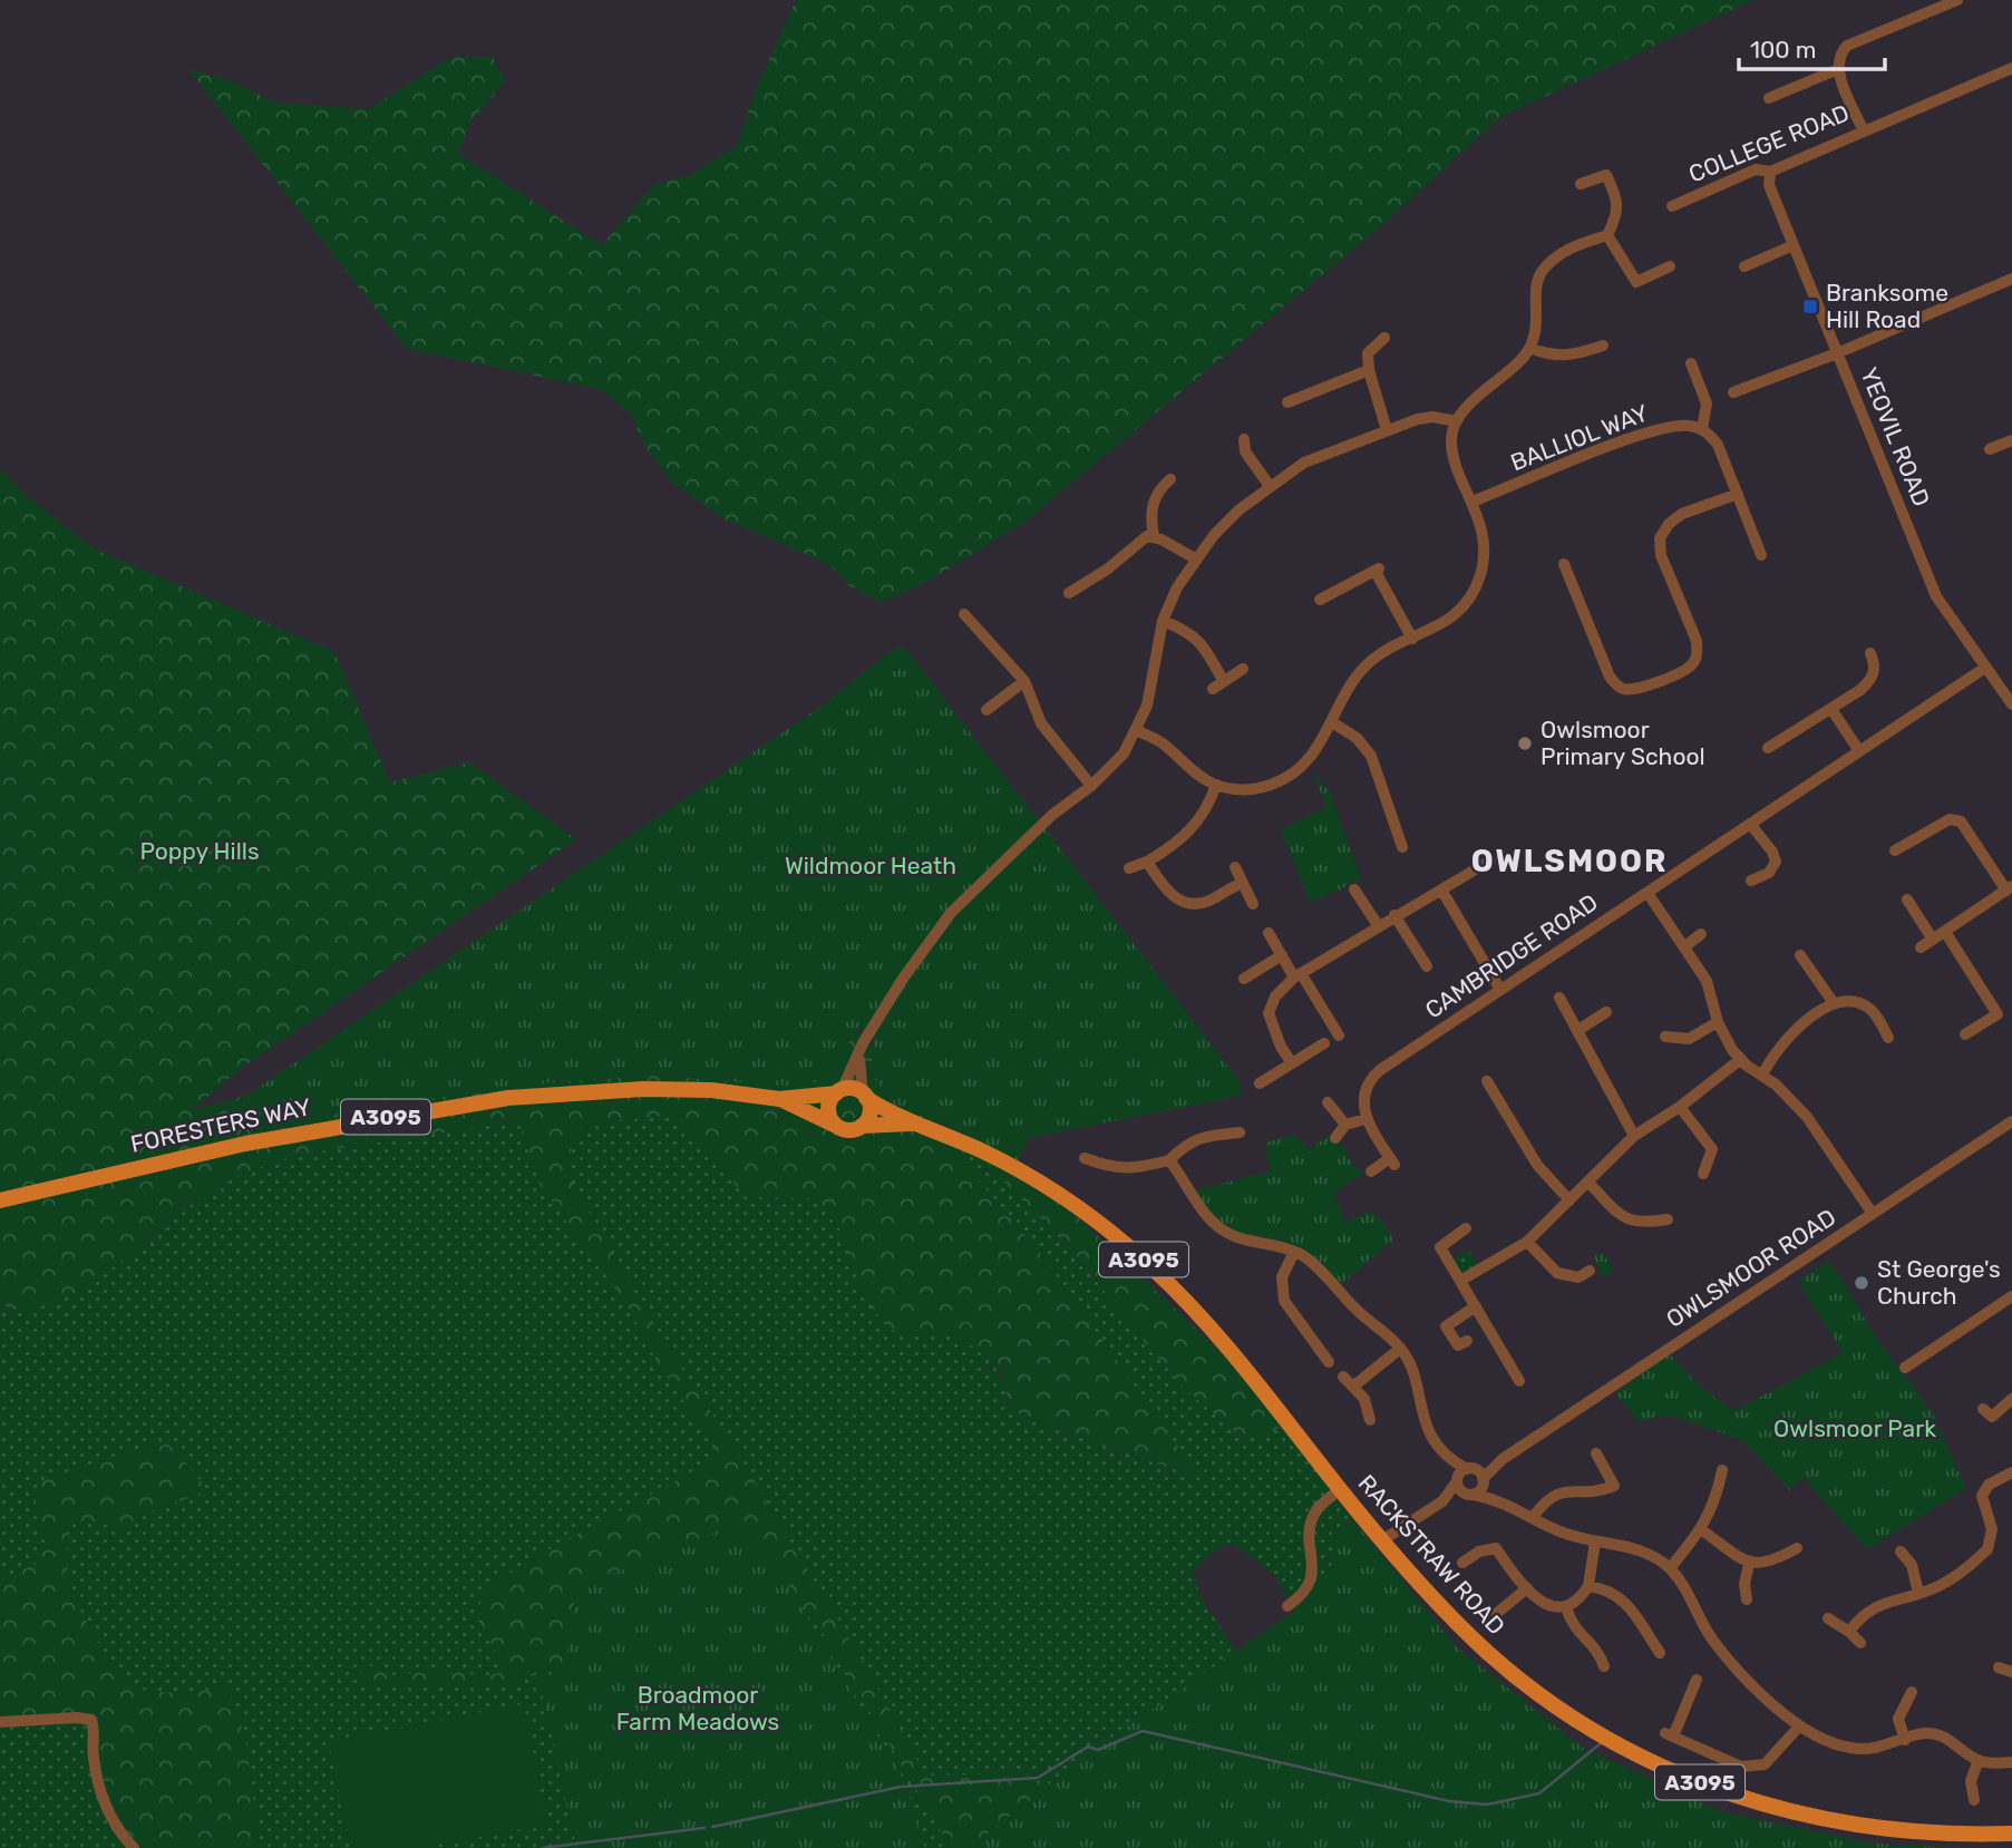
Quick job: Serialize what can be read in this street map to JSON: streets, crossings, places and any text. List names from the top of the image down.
{
  "streets": {
    "main road": ["A3095", "FORESTERS WAY", "RACKSTRAW ROAD"],
    "street": [
      "COLLEGE ROAD",
      "YEOVIL ROAD",
      "BALLIOL WAY",
      "CAMBRIDGE ROAD",
      "OWLSMOOR ROAD"
    ]
  },
  "crossings": [
    ["COLLEGE ROAD", "YEOVIL ROAD"],
    ["YEOVIL ROAD", "CAMBRIDGE ROAD"],
    ["FORESTERS WAY", "RACKSTRAW ROAD"]
  ],
  "districts": ["OWLSMOOR"],
  "parks": [
    "Poppy Hills",
    "Wildmoor Heath",
    "Owlsmoor Park",
    "Broadmoor Farm Meadows"
  ],
  "places": {
    "transit": ["Branksome Hill Road"],
    "other": ["Owlsmoor Primary School", "St George's Church"]
  },
  "scale_bar": "100 m"
}
